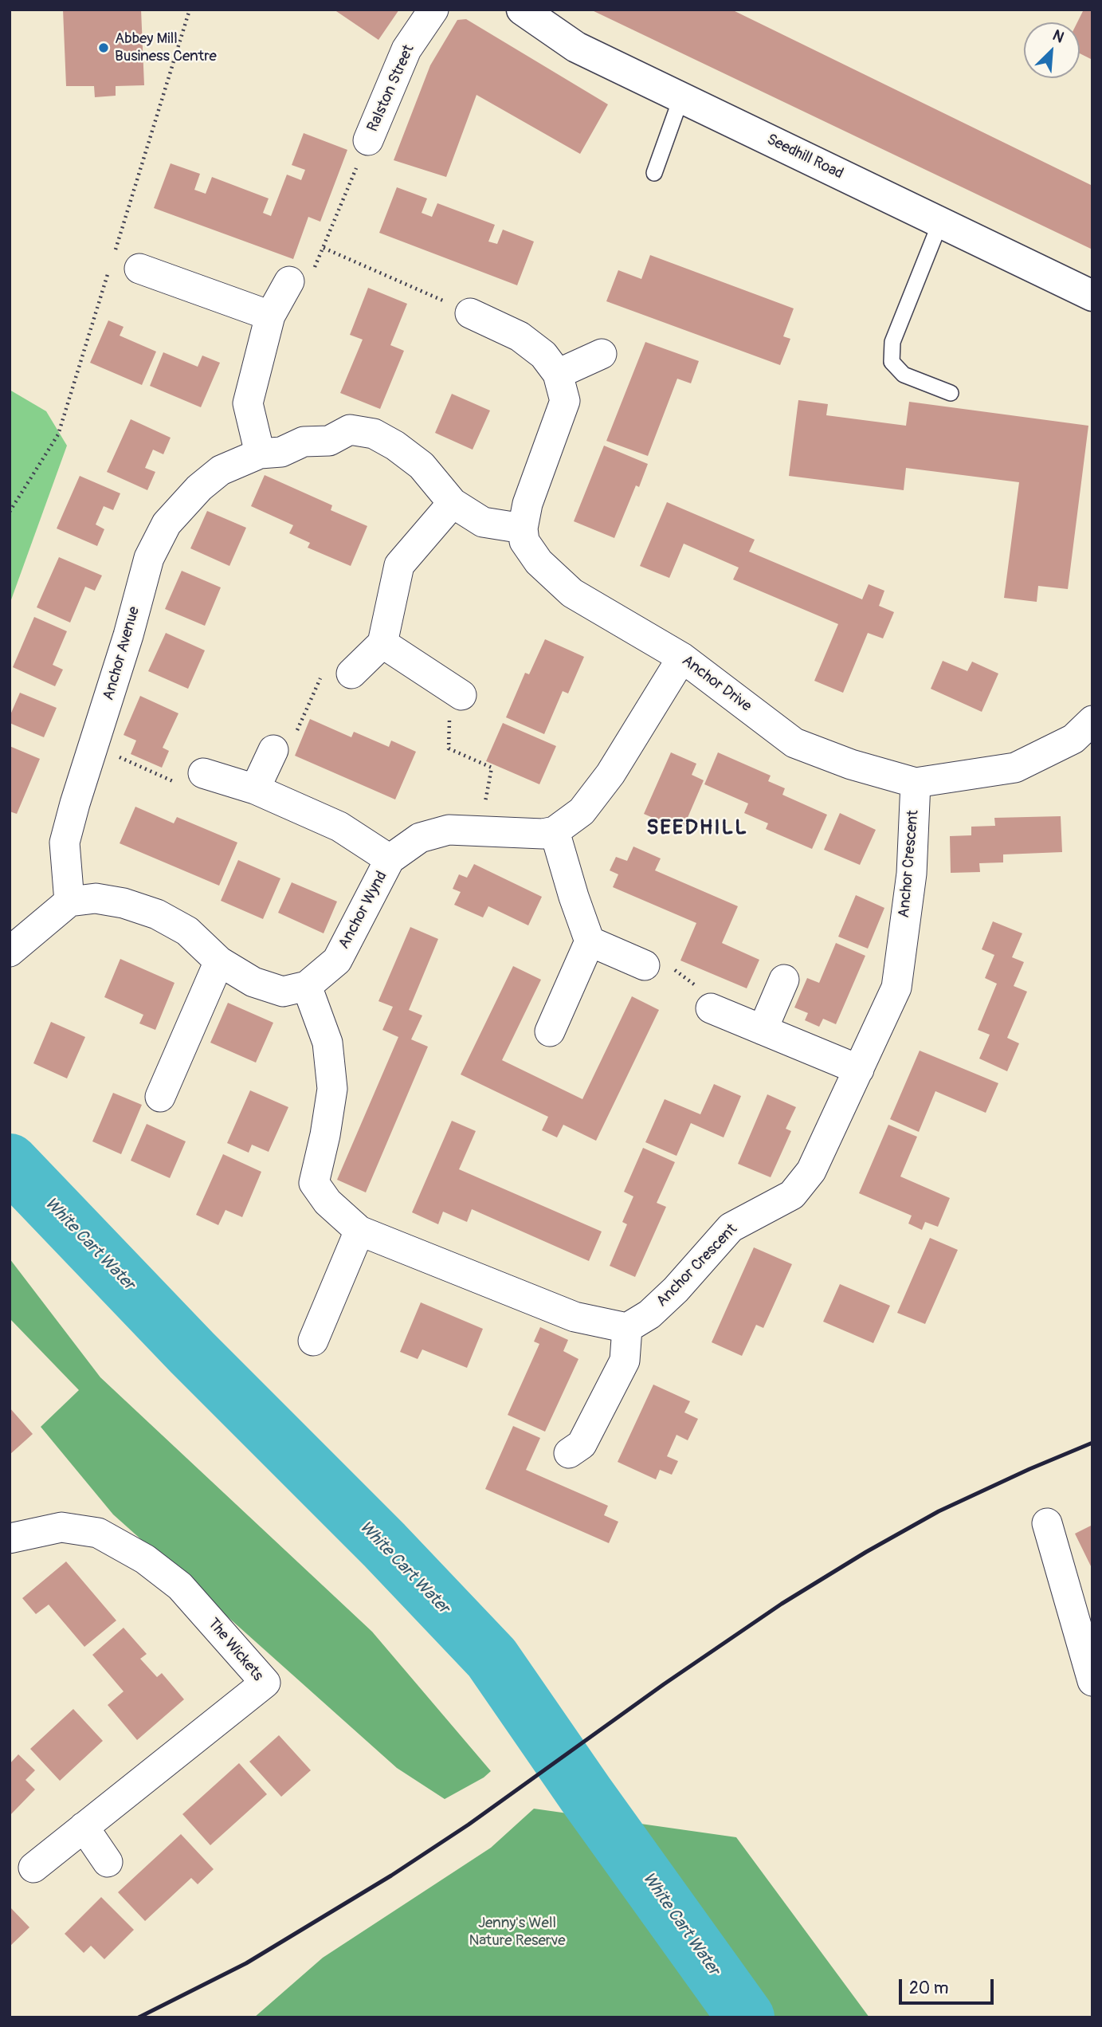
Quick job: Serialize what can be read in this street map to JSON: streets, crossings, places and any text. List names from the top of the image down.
{
  "streets": {
    "street": [
      "Ralston Street",
      "Seedhill Road",
      "Anchor Avenue",
      "Anchor Drive",
      "Anchor Crescent",
      "Anchor Wynd",
      "The Wickets"
    ]
  },
  "crossings": [
    ["Anchor Avenue", "Anchor Drive"],
    ["Anchor Drive", "Anchor Crescent"]
  ],
  "districts": ["SEEDHILL"],
  "water": ["White Cart Water"],
  "parks": ["Jenny's Well Nature Reserve"],
  "places": ["Abbey Mill Business Centre"],
  "scale_bar": "20 m",
  "north": "top right"
}
